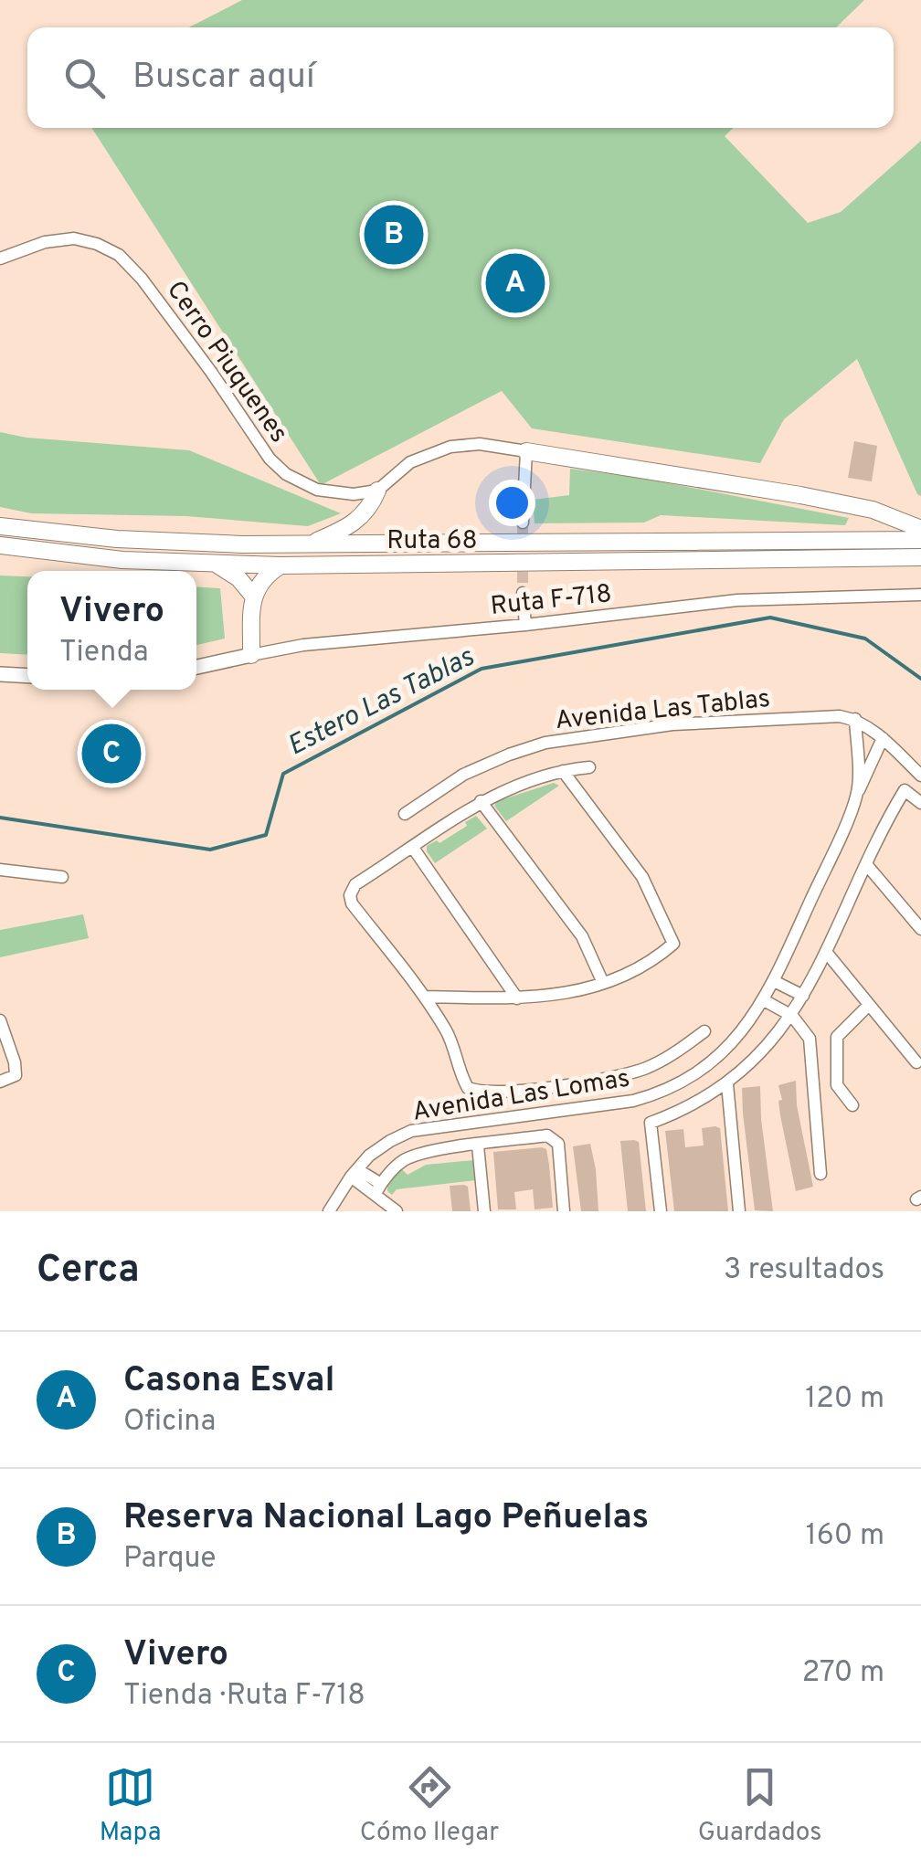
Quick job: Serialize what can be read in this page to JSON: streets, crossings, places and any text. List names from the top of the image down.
{
  "streets": {
    "highway": ["Ruta 68"],
    "main road": ["Ruta F-718"],
    "street": ["Cerro Piuquenes", "Avenida Las Tablas", "Avenida Las Lomas"]
  },
  "crossings": [
    ["Avenida Las Tablas", "Avenida Las Lomas"]
  ],
  "water": ["Estero Las Tablas"],
  "page": {
    "search": "Buscar aquí",
    "pins": ["B", "A", "C"],
    "popup": ["Vivero", "Tienda"],
    "heading": ["Cerca", "3 resultados"],
    "list": [
      {
        "mark": "A",
        "name": "Casona Esval",
        "note": "Oficina",
        "value": "120 m"
      },
      {
        "mark": "B",
        "name": "Reserva Nacional Lago Peñuelas",
        "note": "Parque",
        "value": "160 m"
      },
      {
        "mark": "C",
        "name": "Vivero",
        "note": "Tienda · Ruta F-718",
        "value": "270 m"
      }
    ],
    "nav": ["Mapa", "Cómo llegar", "Guardados"]
  }
}
